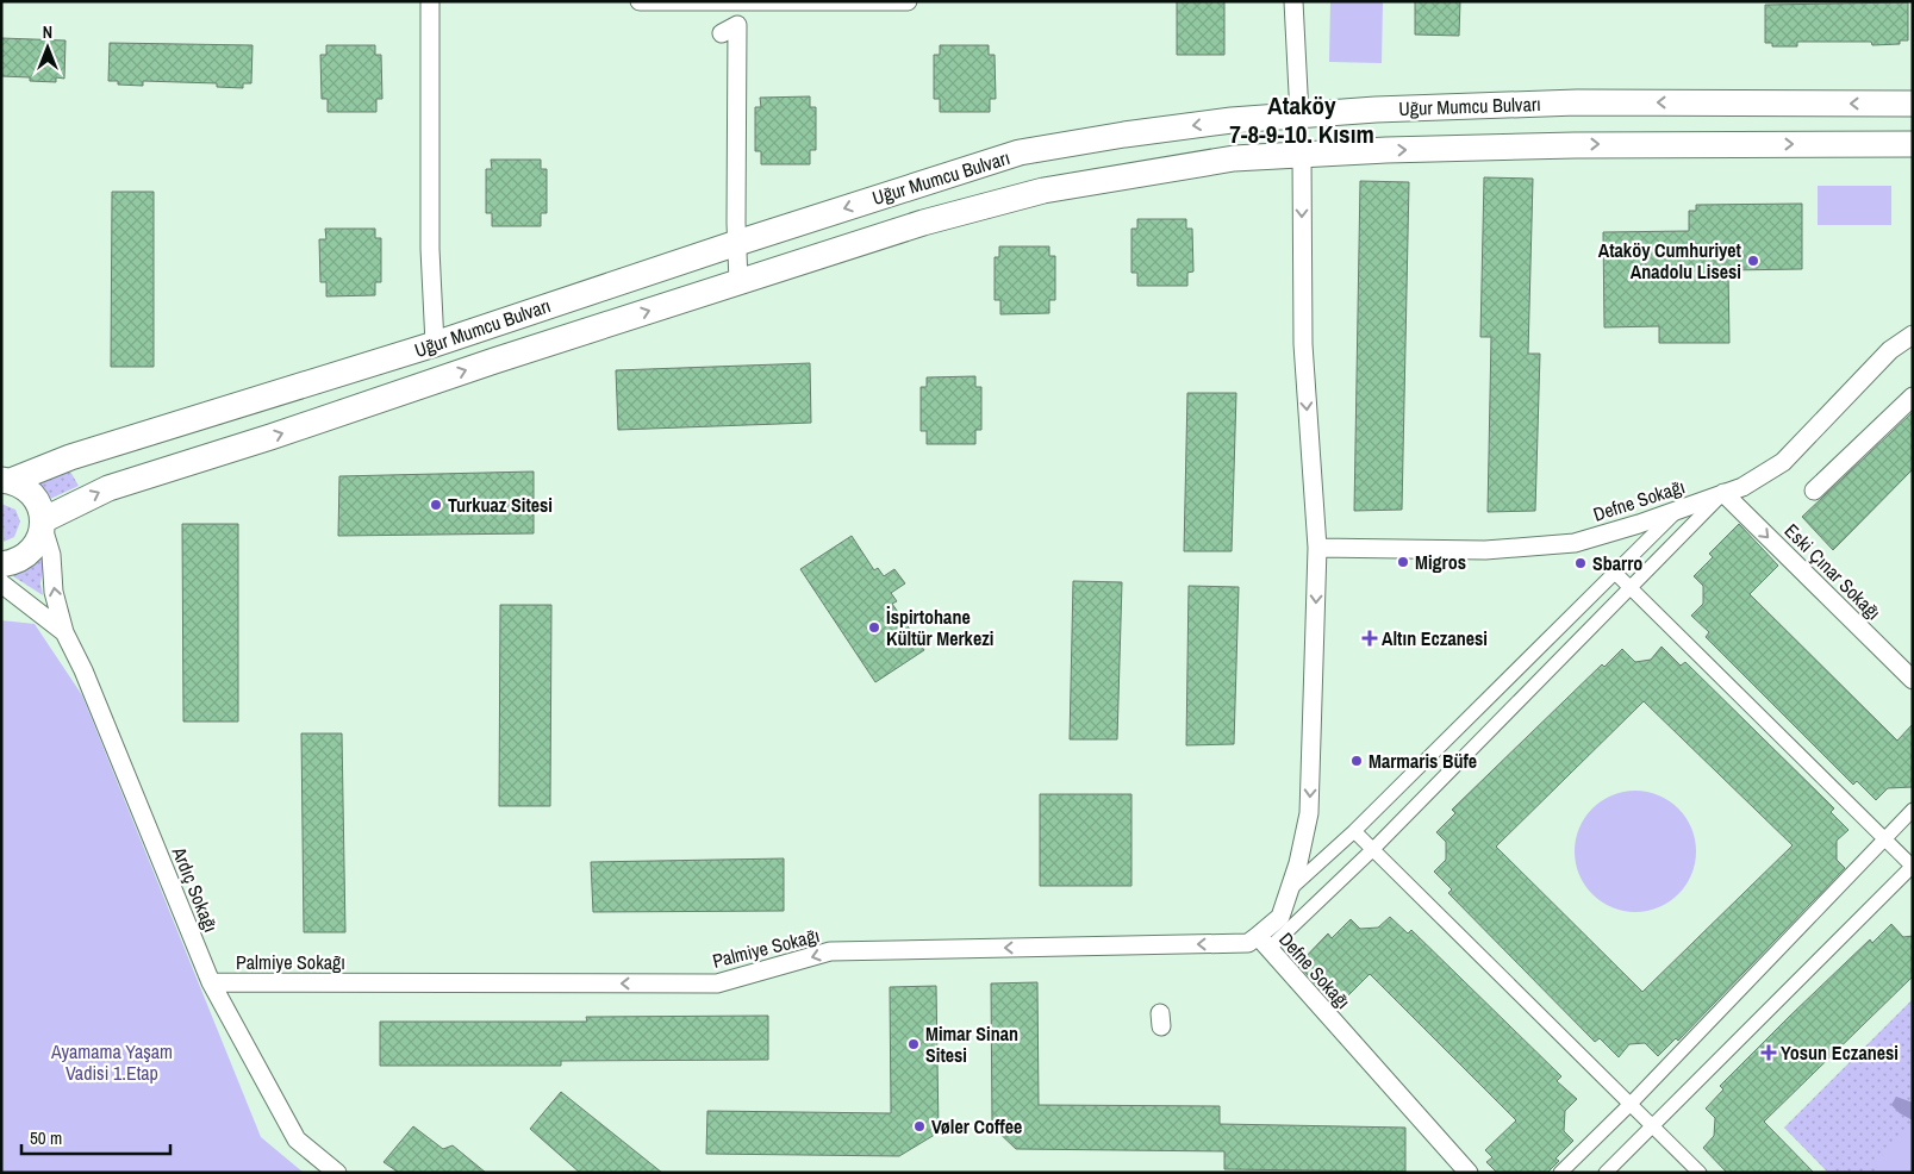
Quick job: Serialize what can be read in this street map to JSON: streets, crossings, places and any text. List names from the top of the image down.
{
  "streets": {
    "main road": ["Uğur Mumcu Bulvarı"],
    "street": [
      "Defne Sokağı",
      "Eski Çınar Sokağı",
      "Ardıç Sokağı",
      "Palmiye Sokağı"
    ]
  },
  "crossings": [
    ["Uğur Mumcu Bulvarı", "Defne Sokağı"],
    ["Defne Sokağı", "Eski Çınar Sokağı"],
    ["Defne Sokağı", "Palmiye Sokağı"],
    ["Ardıç Sokağı", "Palmiye Sokağı"]
  ],
  "one_way": ["Defne Sokağı", "Palmiye Sokağı"],
  "districts": ["Ataköy 7-8-9-10. Kısım"],
  "parks": ["Ayamama Yaşam Vadisi 1.Etap"],
  "places": {
    "other": [
      "Ataköy Cumhuriyet Anadolu Lisesi",
      "Turkuaz Sitesi",
      "Migros",
      "Sbarro",
      "İspirtohane Kültür Merkezi",
      "Marmaris Büfe",
      "Mimar Sinan Sitesi",
      "Vøler Coffee"
    ],
    "health": ["Altın Eczanesi", "Yosun Eczanesi"]
  },
  "scale_bar": "50 m",
  "north": "top"
}
